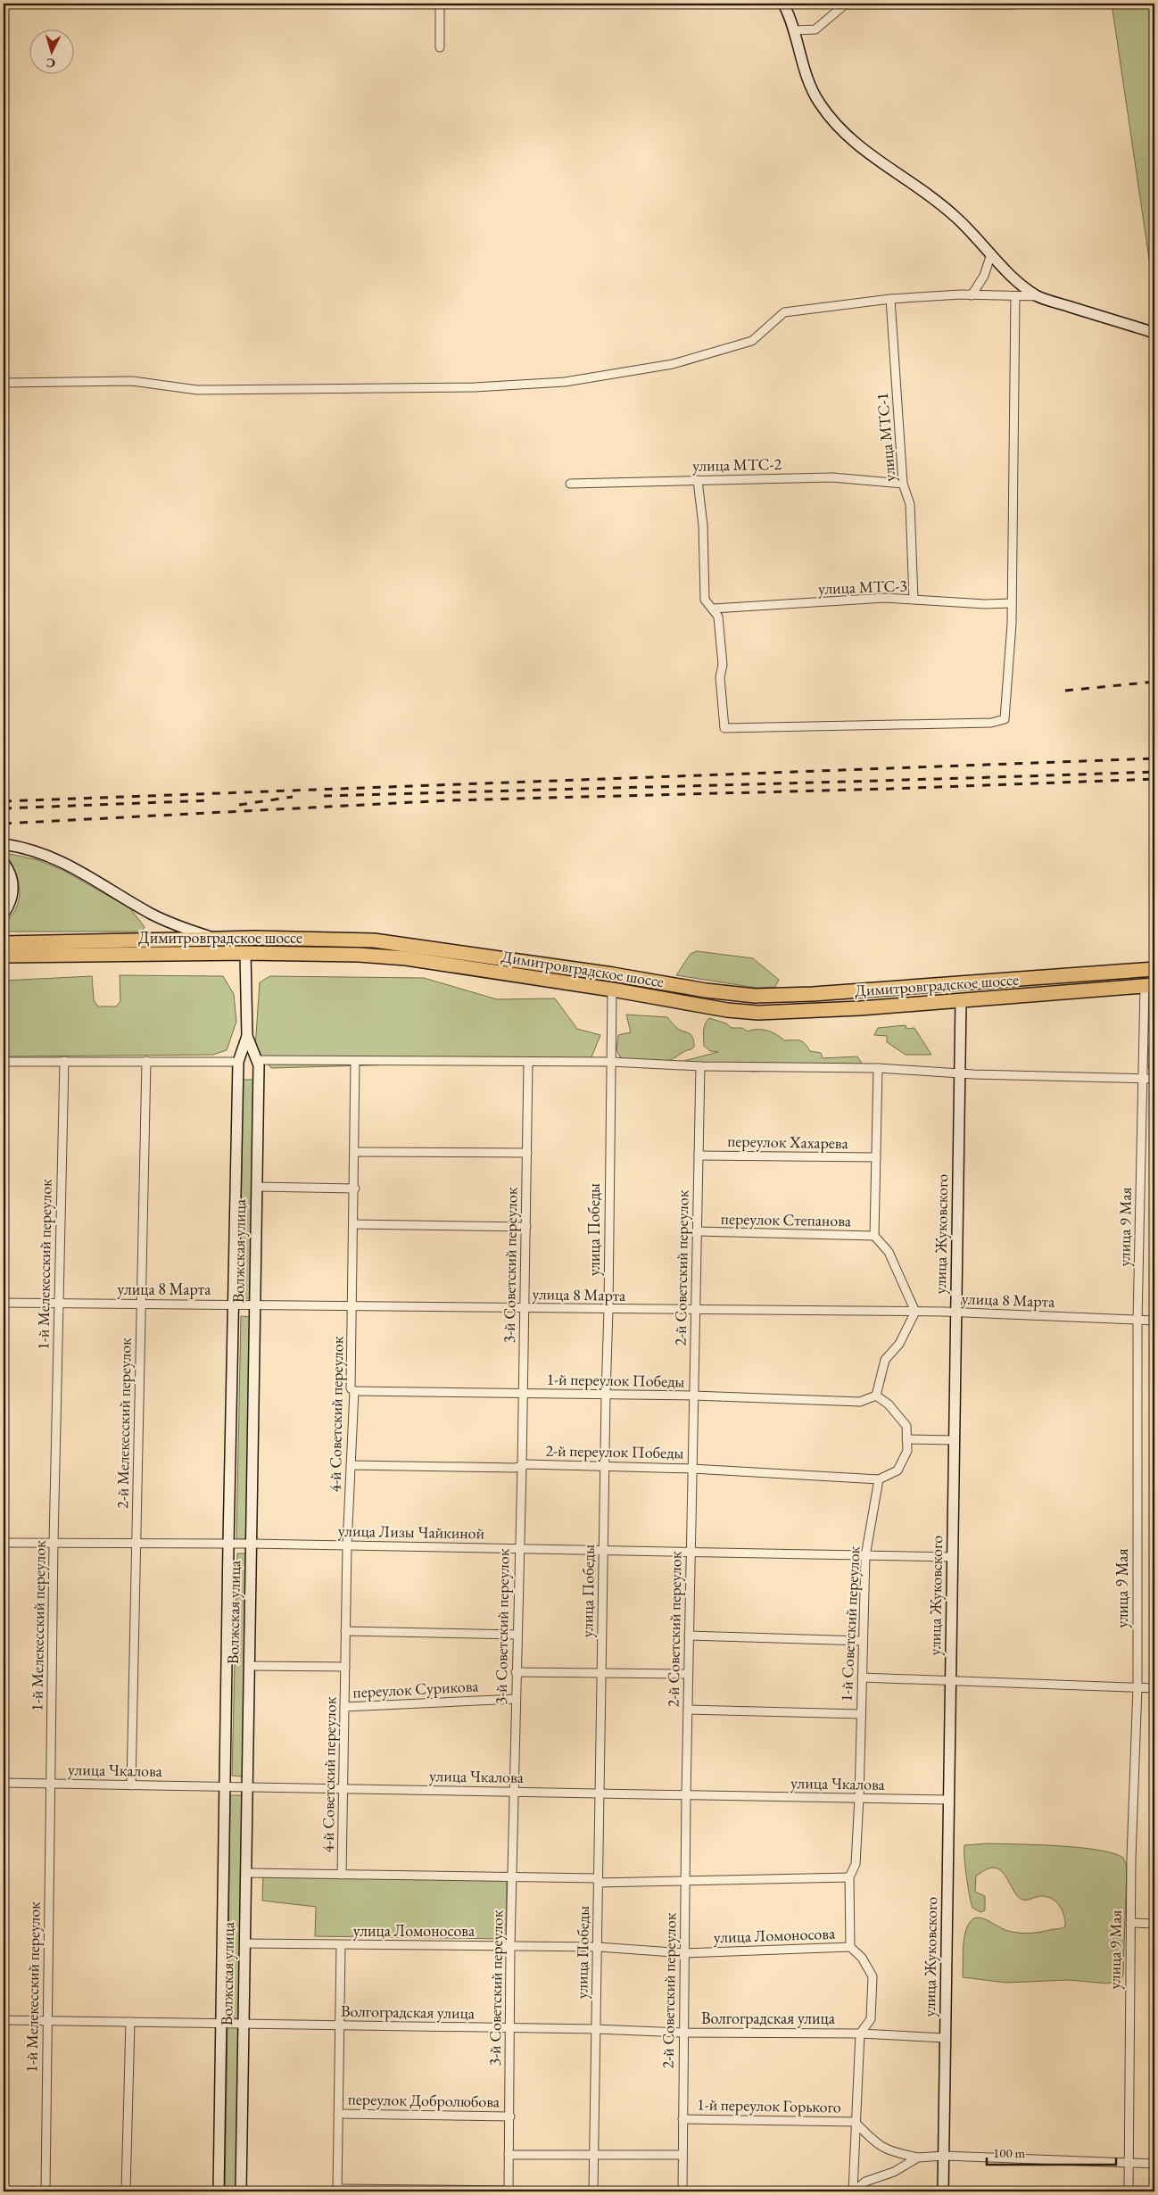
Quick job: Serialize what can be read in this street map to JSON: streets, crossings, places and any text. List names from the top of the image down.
{
  "streets": {
    "highway": ["Димитровградское шоссе", "Волжская улица"],
    "main road": ["улица Жуковского"],
    "street": [
      "улица МТС-1",
      "улица МТС-2",
      "улица МТС-3",
      "переулок Хахарева",
      "переулок Степанова",
      "улица 9 Мая",
      "улица Победы",
      "1-й Мелекесский переулок",
      "3-й Советский переулок",
      "2-й Советский переулок",
      "улица 8 Марта",
      "1-й переулок Победы",
      "4-й Советский переулок",
      "2-й Мелекесский переулок",
      "2-й переулок Победы",
      "улица Лизы Чайкиной",
      "1-й Советский переулок",
      "переулок Сурикова",
      "улица Чкалова",
      "улица Ломоносова",
      "Волгоградская улица",
      "переулок Добролюбова",
      "1-й переулок Горького"
    ]
  },
  "crossings": [
    ["улица МТС-1", "улица МТС-2"],
    ["улица МТС-1", "улица МТС-3"],
    ["Димитровградское шоссе", "улица 9 Мая"],
    ["Димитровградское шоссе", "улица Победы"],
    ["Димитровградское шоссе", "улица Жуковского"],
    ["Димитровградское шоссе", "Волжская улица"],
    ["переулок Хахарева", "2-й Советский переулок"],
    ["переулок Степанова", "2-й Советский переулок"],
    ["улица 9 Мая", "улица 8 Марта"],
    ["улица Победы", "улица 8 Марта"],
    ["улица Победы", "1-й переулок Победы"],
    ["улица Победы", "2-й переулок Победы"],
    ["улица Победы", "улица Лизы Чайкиной"],
    ["улица Победы", "улица Чкалова"],
    ["улица Победы", "улица Ломоносова"],
    ["улица Победы", "Волгоградская улица"],
    ["улица Жуковского", "улица 8 Марта"],
    ["улица Жуковского", "улица Лизы Чайкиной"],
    ["улица Жуковского", "улица Чкалова"],
    ["улица Жуковского", "Волгоградская улица"],
    ["Волжская улица", "улица 8 Марта"],
    ["Волжская улица", "улица Лизы Чайкиной"],
    ["Волжская улица", "улица Чкалова"],
    ["Волжская улица", "улица Ломоносова"],
    ["Волжская улица", "Волгоградская улица"],
    ["1-й Мелекесский переулок", "улица 8 Марта"],
    ["1-й Мелекесский переулок", "улица Лизы Чайкиной"],
    ["1-й Мелекесский переулок", "улица Чкалова"],
    ["1-й Мелекесский переулок", "Волгоградская улица"],
    ["3-й Советский переулок", "улица 8 Марта"],
    ["3-й Советский переулок", "1-й переулок Победы"],
    ["3-й Советский переулок", "2-й переулок Победы"],
    ["3-й Советский переулок", "улица Лизы Чайкиной"],
    ["3-й Советский переулок", "переулок Сурикова"],
    ["3-й Советский переулок", "улица Чкалова"],
    ["3-й Советский переулок", "улица Ломоносова"],
    ["3-й Советский переулок", "Волгоградская улица"],
    ["3-й Советский переулок", "переулок Добролюбова"],
    ["2-й Советский переулок", "улица 8 Марта"],
    ["2-й Советский переулок", "1-й переулок Победы"],
    ["2-й Советский переулок", "2-й переулок Победы"],
    ["2-й Советский переулок", "улица Лизы Чайкиной"],
    ["2-й Советский переулок", "улица Чкалова"],
    ["2-й Советский переулок", "улица Ломоносова"],
    ["2-й Советский переулок", "Волгоградская улица"],
    ["2-й Советский переулок", "1-й переулок Горького"],
    ["улица 8 Марта", "4-й Советский переулок"],
    ["улица 8 Марта", "2-й Мелекесский переулок"],
    ["1-й переулок Победы", "4-й Советский переулок"],
    ["4-й Советский переулок", "2-й переулок Победы"],
    ["4-й Советский переулок", "улица Лизы Чайкиной"],
    ["4-й Советский переулок", "переулок Сурикова"],
    ["4-й Советский переулок", "улица Чкалова"],
    ["2-й Мелекесский переулок", "улица Лизы Чайкиной"],
    ["2-й Мелекесский переулок", "улица Чкалова"],
    ["2-й переулок Победы", "1-й Советский переулок"],
    ["улица Лизы Чайкиной", "1-й Советский переулок"],
    ["1-й Советский переулок", "улица Чкалова"],
    ["1-й Советский переулок", "улица Ломоносова"]
  ],
  "scale_bar": "100 m",
  "north": "bottom"
}
